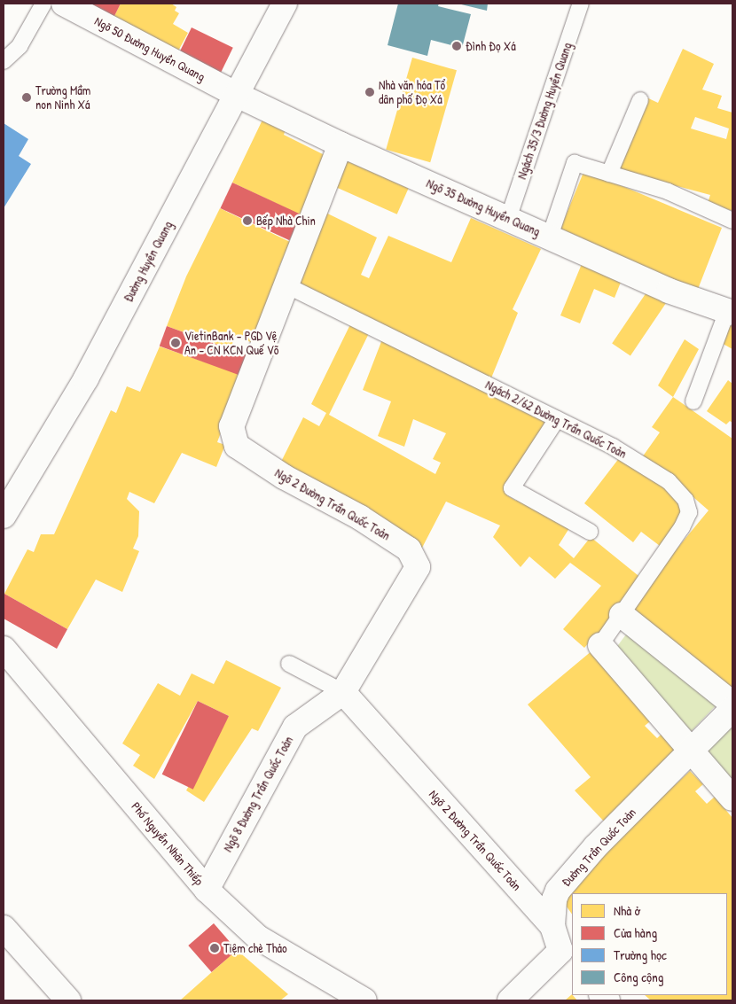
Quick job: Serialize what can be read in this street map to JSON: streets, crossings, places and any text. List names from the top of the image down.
{
  "streets": {
    "street": [
      "Ngõ 50 Đường Huyền Quang",
      "Ngõ 35 Đường Huyền Quang",
      "Đường Huyền Quang",
      "Ngõ 2 Đường Trần Quốc Toản",
      "Ngõ 8 Đường Trần Quốc Toản",
      "Phố Nguyễn Nhân Thiếp",
      "Đường Trần Quốc Toản"
    ],
    "lane": ["Ngách 35/3 Đường Huyền Quang", "Ngách 2/62 Đường Trần Quốc Toản"]
  },
  "crossings": [
    ["Ngõ 50 Đường Huyền Quang", "Ngõ 35 Đường Huyền Quang"],
    ["Ngõ 50 Đường Huyền Quang", "Đường Huyền Quang"],
    ["Ngách 35/3 Đường Huyền Quang", "Ngõ 35 Đường Huyền Quang"],
    ["Ngõ 35 Đường Huyền Quang", "Đường Huyền Quang"],
    ["Ngõ 35 Đường Huyền Quang", "Ngõ 2 Đường Trần Quốc Toản"],
    ["Ngách 2/62 Đường Trần Quốc Toản", "Ngõ 2 Đường Trần Quốc Toản"],
    ["Ngõ 2 Đường Trần Quốc Toản", "Ngõ 8 Đường Trần Quốc Toản"],
    ["Ngõ 2 Đường Trần Quốc Toản", "Đường Trần Quốc Toản"],
    ["Ngõ 8 Đường Trần Quốc Toản", "Phố Nguyễn Nhân Thiếp"]
  ],
  "places": [
    "Đình Đọ Xá",
    "Nhà văn hóa Tổ dân phố Đọ Xá",
    "Trường Mầm non Ninh Xá",
    "Bếp Nhà Chin",
    "VietinBank - PGD Vệ An - CN KCN Quế Võ",
    "Tiệm chè Thảo"
  ],
  "legend": [
    "Nhà ở",
    "Cửa hàng",
    "Trường học",
    "Công cộng"
  ]
}
